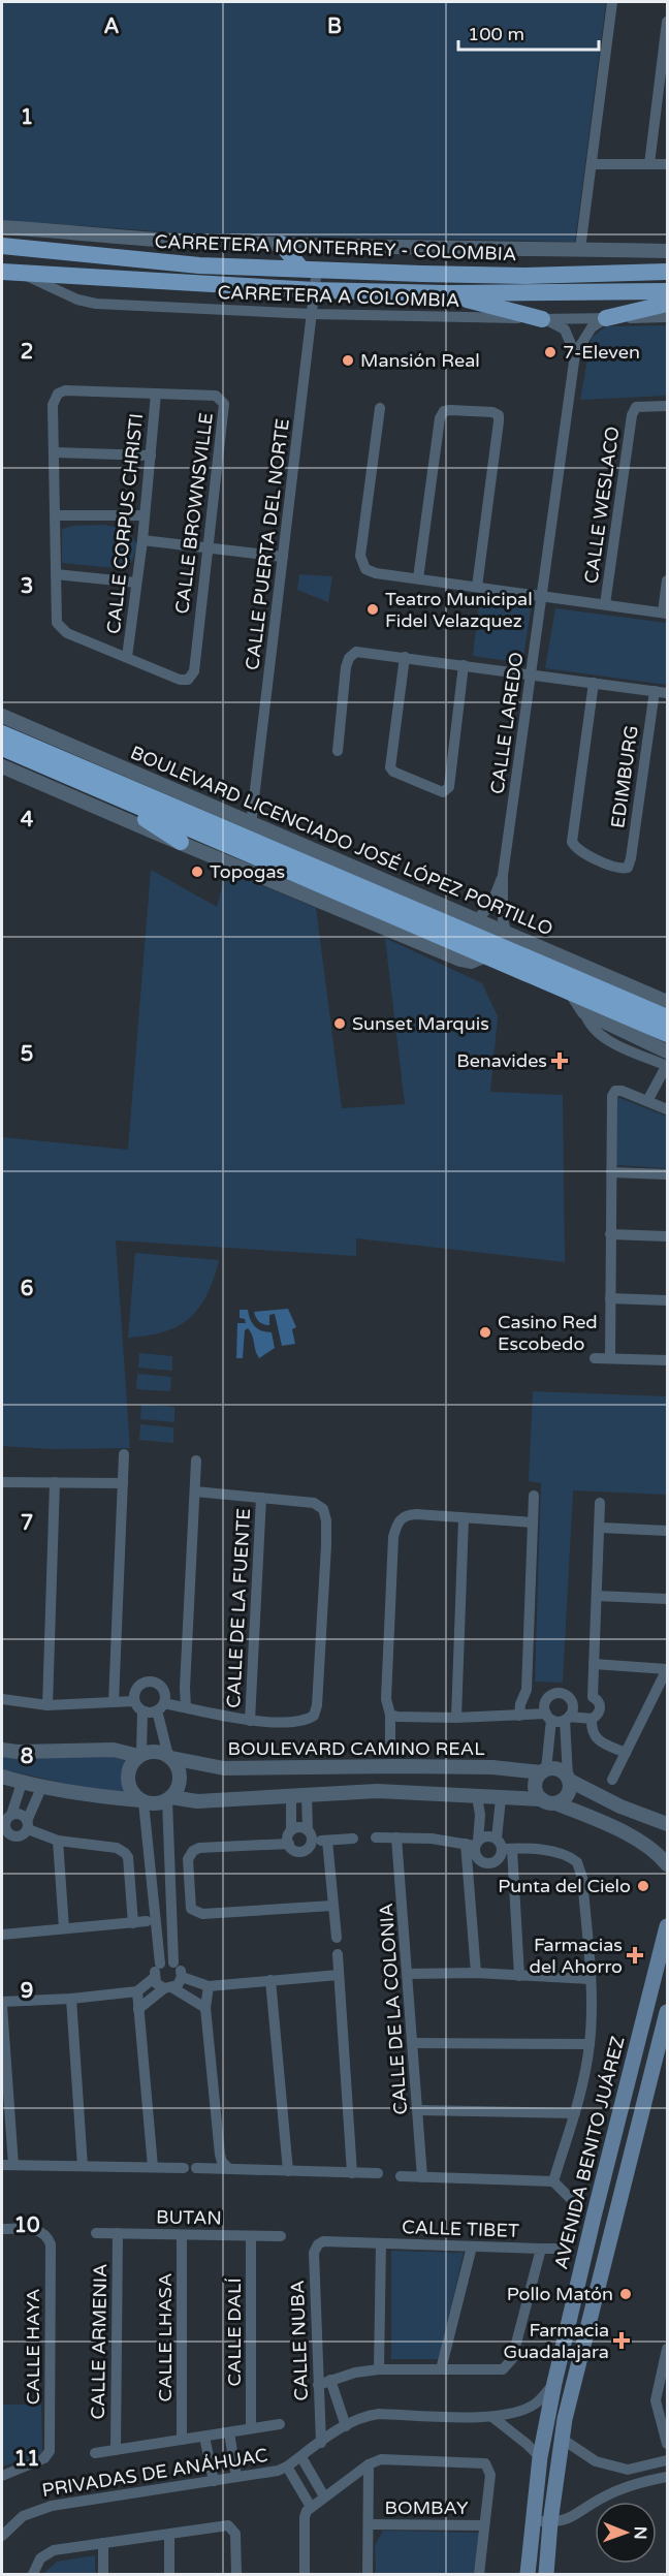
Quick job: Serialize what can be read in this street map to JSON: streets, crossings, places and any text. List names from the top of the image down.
{
  "streets": {
    "highway": ["BOULEVARD LICENCIADO JOSÉ LÓPEZ PORTILLO"],
    "main road": ["CARRETERA MONTERREY - COLOMBIA", "AVENIDA BENITO JUÁREZ"],
    "street": [
      "CARRETERA A COLOMBIA",
      "CALLE WESLACO",
      "CALLE BROWNSVILLE",
      "CALLE CORPUS CHRISTI",
      "CALLE PUERTA DEL NORTE",
      "CALLE LAREDO",
      "EDIMBURG",
      "CALLE DE LA FUENTE",
      "BOULEVARD CAMINO REAL",
      "CALLE DE LA COLONIA",
      "BUTAN",
      "CALLE TIBET",
      "CALLE DALÍ",
      "CALLE LHASA",
      "CALLE NUBA",
      "CALLE ARMENIA",
      "CALLE HAYA",
      "PRIVADAS DE ANÁHUAC",
      "BOMBAY"
    ]
  },
  "crossings": [
    ["CARRETERA MONTERREY - COLOMBIA", "CARRETERA A COLOMBIA"],
    ["CARRETERA MONTERREY - COLOMBIA", "CALLE PUERTA DEL NORTE"],
    ["CARRETERA A COLOMBIA", "CALLE PUERTA DEL NORTE"],
    ["CARRETERA A COLOMBIA", "CALLE LAREDO"],
    ["CALLE BROWNSVILLE", "CALLE CORPUS CHRISTI"],
    ["CALLE PUERTA DEL NORTE", "BOULEVARD LICENCIADO JOSÉ LÓPEZ PORTILLO"],
    ["CALLE LAREDO", "BOULEVARD LICENCIADO JOSÉ LÓPEZ PORTILLO"],
    ["AVENIDA BENITO JUÁREZ", "PRIVADAS DE ANÁHUAC"],
    ["BUTAN", "CALLE DALÍ"],
    ["BUTAN", "CALLE LHASA"],
    ["BUTAN", "CALLE ARMENIA"],
    ["CALLE TIBET", "CALLE NUBA"],
    ["CALLE NUBA", "PRIVADAS DE ANÁHUAC"]
  ],
  "places": {
    "other": [
      "7-Eleven",
      "Mansión Real",
      "Teatro Municipal Fidel Velazquez",
      "Topogas",
      "Sunset Marquis",
      "Casino Red Escobedo",
      "Punta del Cielo",
      "Pollo Matón"
    ],
    "health": ["Benavides", "Farmacias del Ahorro", "Farmacia Guadalajara"]
  },
  "scale_bar": "100 m",
  "north": "right",
  "grid": {
    "columns": ["A", "B"],
    "rows": [
      "1",
      "2",
      "3",
      "4",
      "5",
      "6",
      "7",
      "8",
      "9",
      "10",
      "11"
    ]
  }
}
